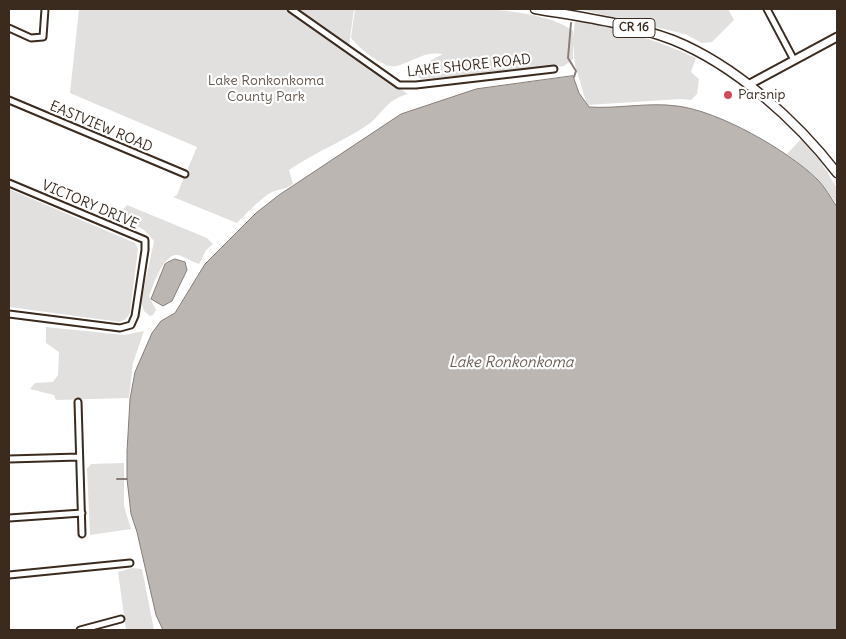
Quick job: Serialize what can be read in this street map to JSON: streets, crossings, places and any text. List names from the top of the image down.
{
  "streets": {
    "main road": ["CR 16"],
    "street": ["LAKE SHORE ROAD", "EASTVIEW ROAD", "VICTORY DRIVE"]
  },
  "water": ["Lake Ronkonkoma"],
  "parks": ["Lake Ronkonkoma County Park"],
  "places": ["Parsnip"]
}
